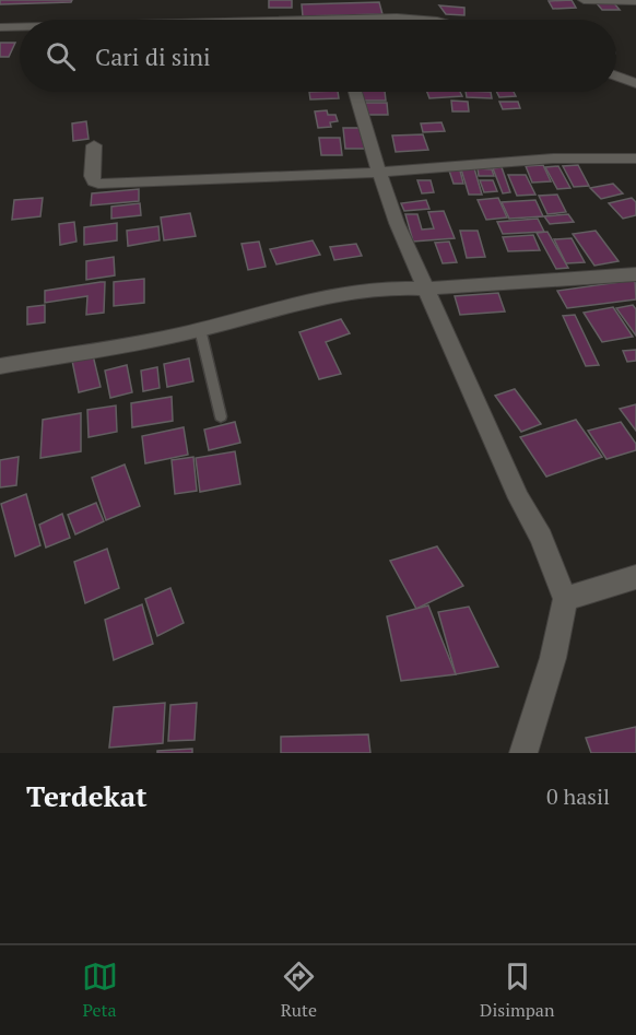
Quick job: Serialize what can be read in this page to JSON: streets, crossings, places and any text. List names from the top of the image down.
{
  "page": {
    "search": "Cari di sini",
    "heading": ["Terdekat", "0 hasil"],
    "nav": ["Peta", "Rute", "Disimpan"]
  }
}
